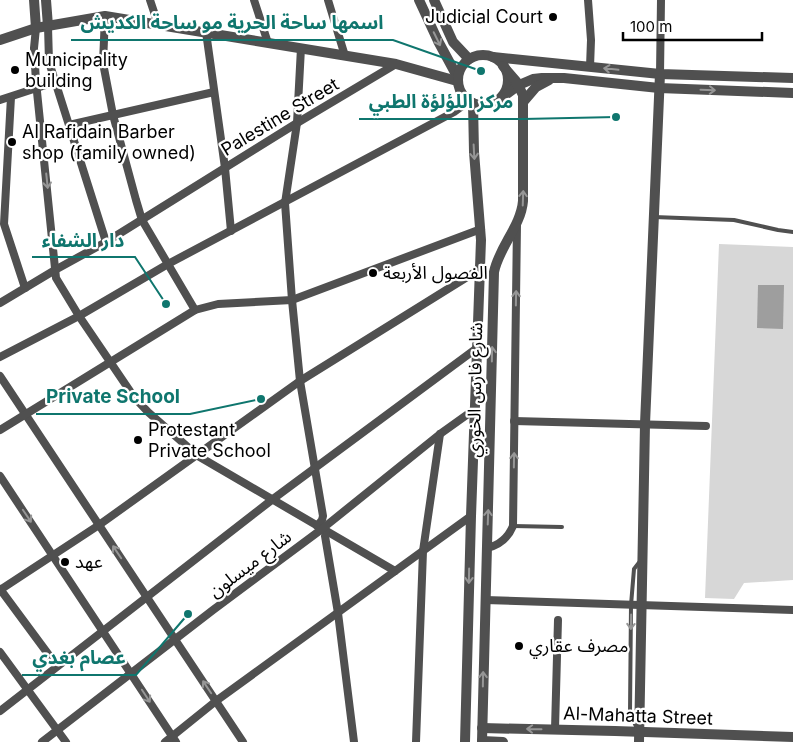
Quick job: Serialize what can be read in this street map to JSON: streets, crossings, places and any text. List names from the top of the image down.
{
  "streets": {
    "street": [
      "Palestine Street",
      "شارع فارس الخوري",
      "شارع ميسلون",
      "Al-Mahatta Street"
    ]
  },
  "crossings": [
    ["شارع فارس الخوري", "Al-Mahatta Street"]
  ],
  "places": [
    "Judicial Court",
    "Municipality building",
    "اسمها ساحة الحرية مو ساحة الكديش",
    "مركز اللؤلؤة الطبي",
    "Al Rafidain Barber shop (family owned)",
    "الفصول الأربعة",
    "دار الشفاء",
    "Private School",
    "Protestant Private School",
    "عهد",
    "عصام بغدي",
    "مصرف عقاري"
  ],
  "scale_bar": "100 m"
}
